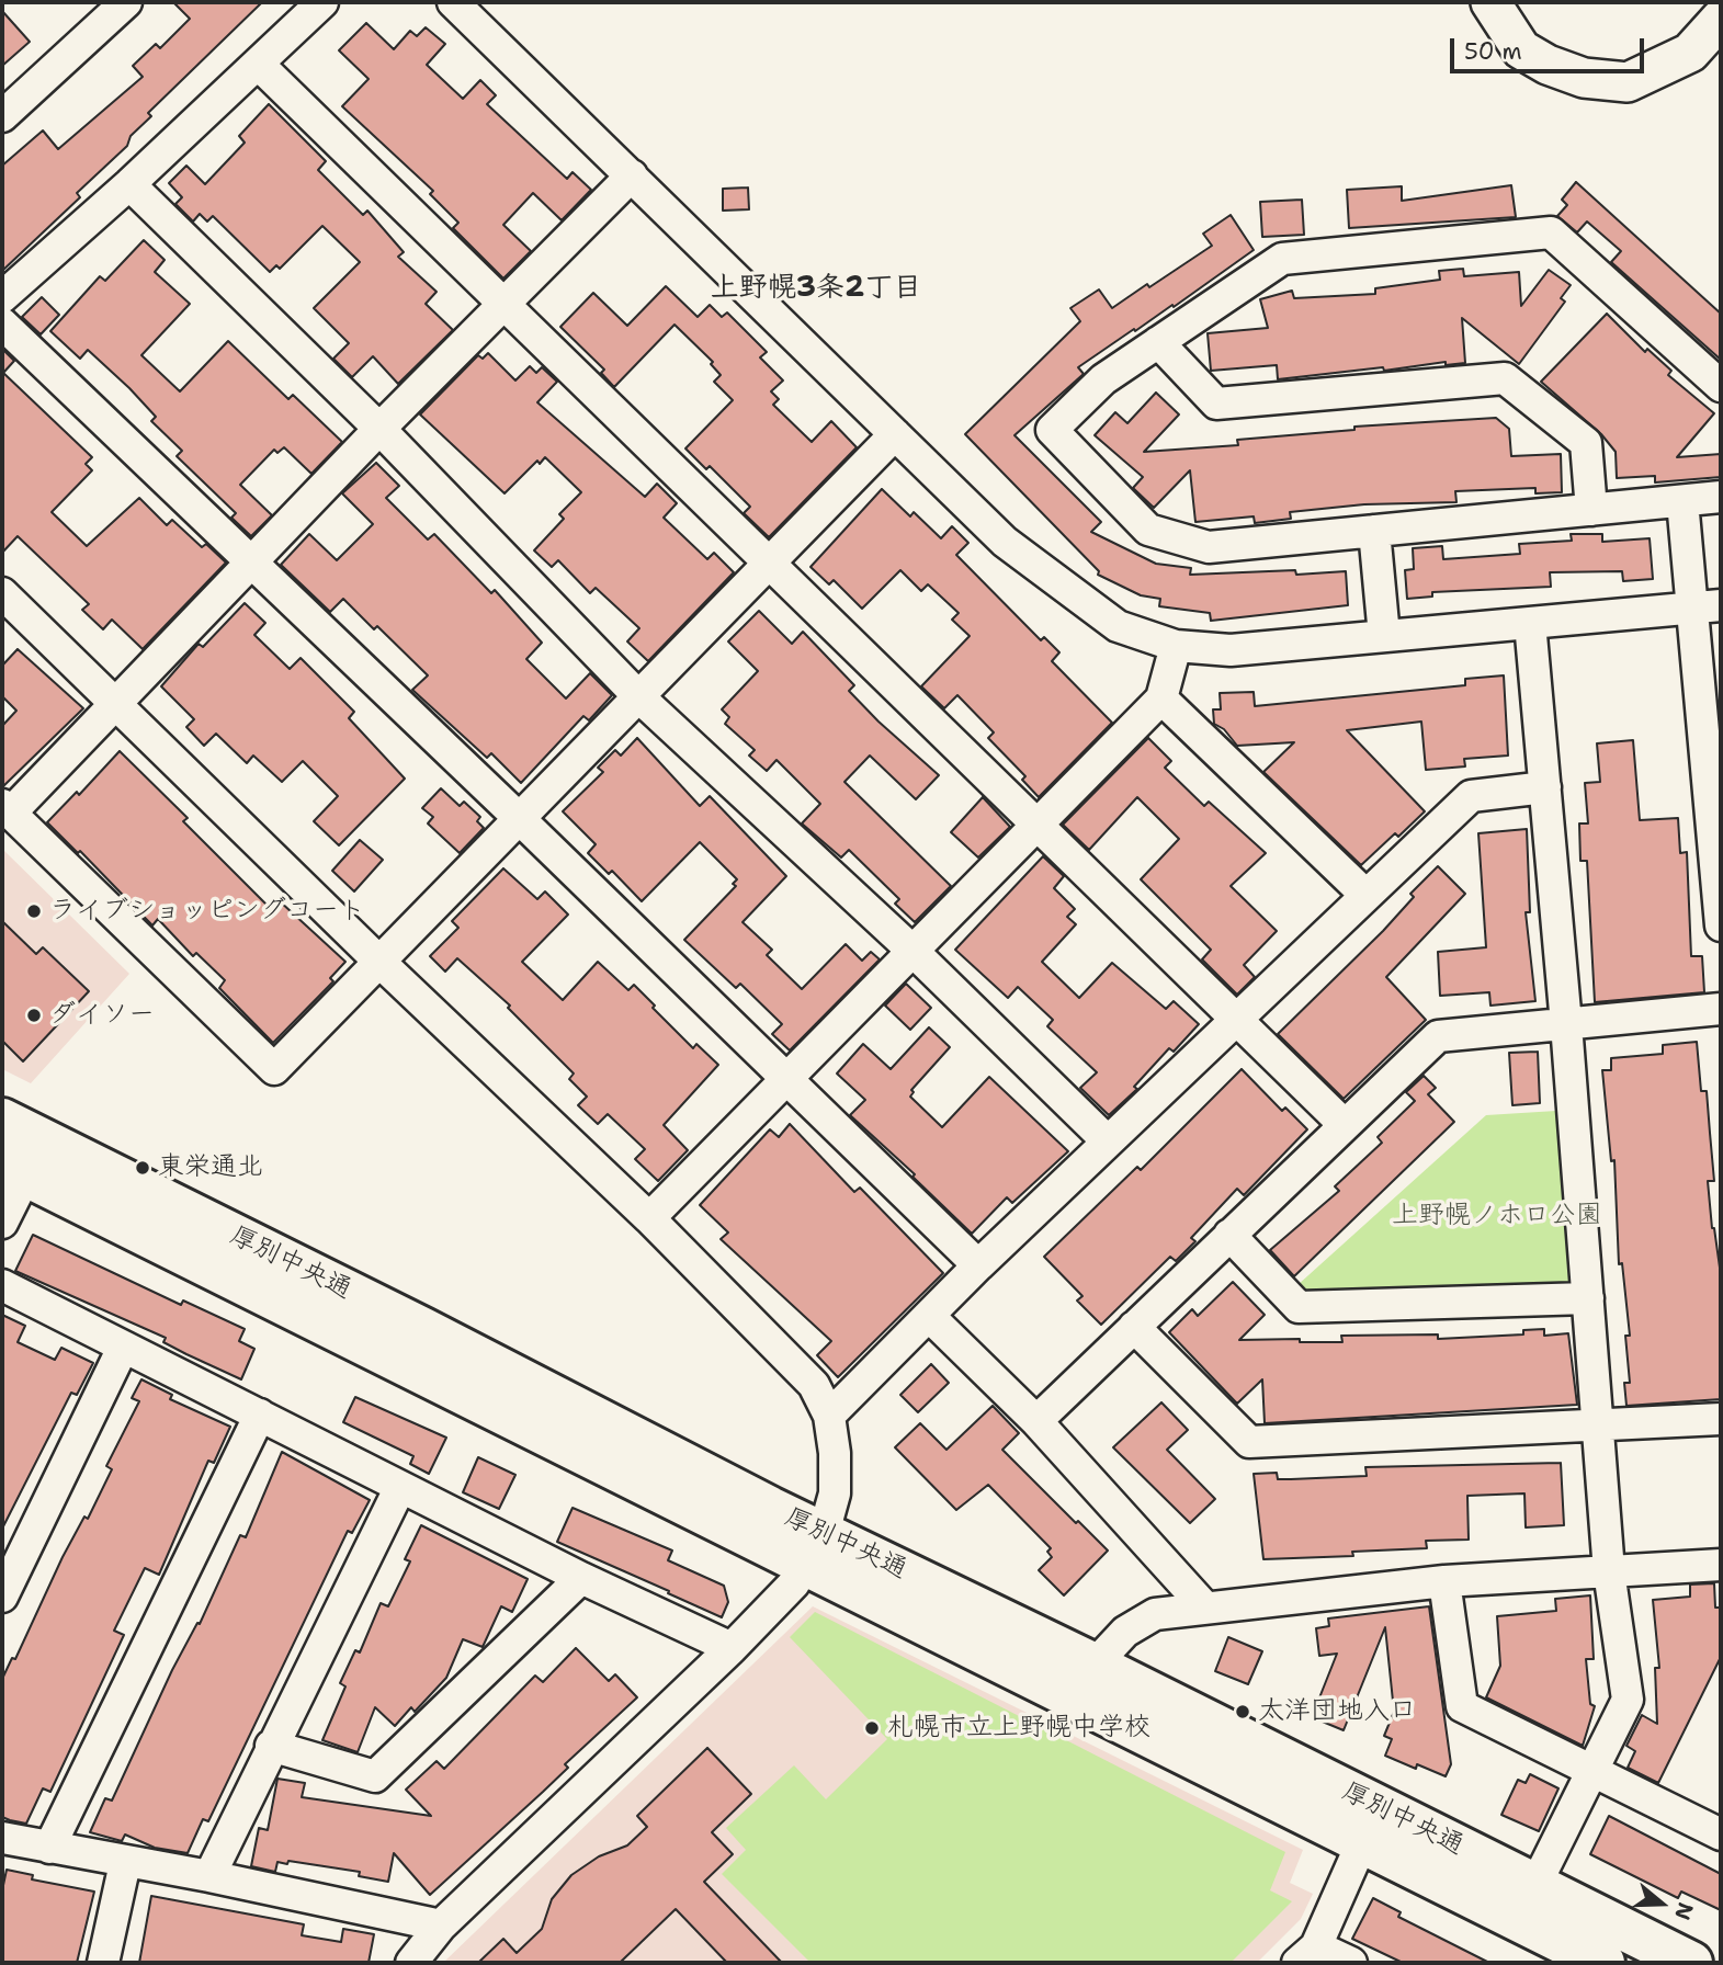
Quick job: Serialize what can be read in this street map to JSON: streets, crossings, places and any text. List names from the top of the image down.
{
  "streets": {
    "main road": ["厚別中央通"]
  },
  "districts": ["上野幌3条2丁目"],
  "parks": ["上野幌ノホロ公園"],
  "places": [
    "ライブショッピングコート",
    "ダイソー",
    "東栄通北",
    "太洋団地入口",
    "札幌市立上野幌中学校"
  ],
  "scale_bar": "50 m",
  "north": "right"
}
